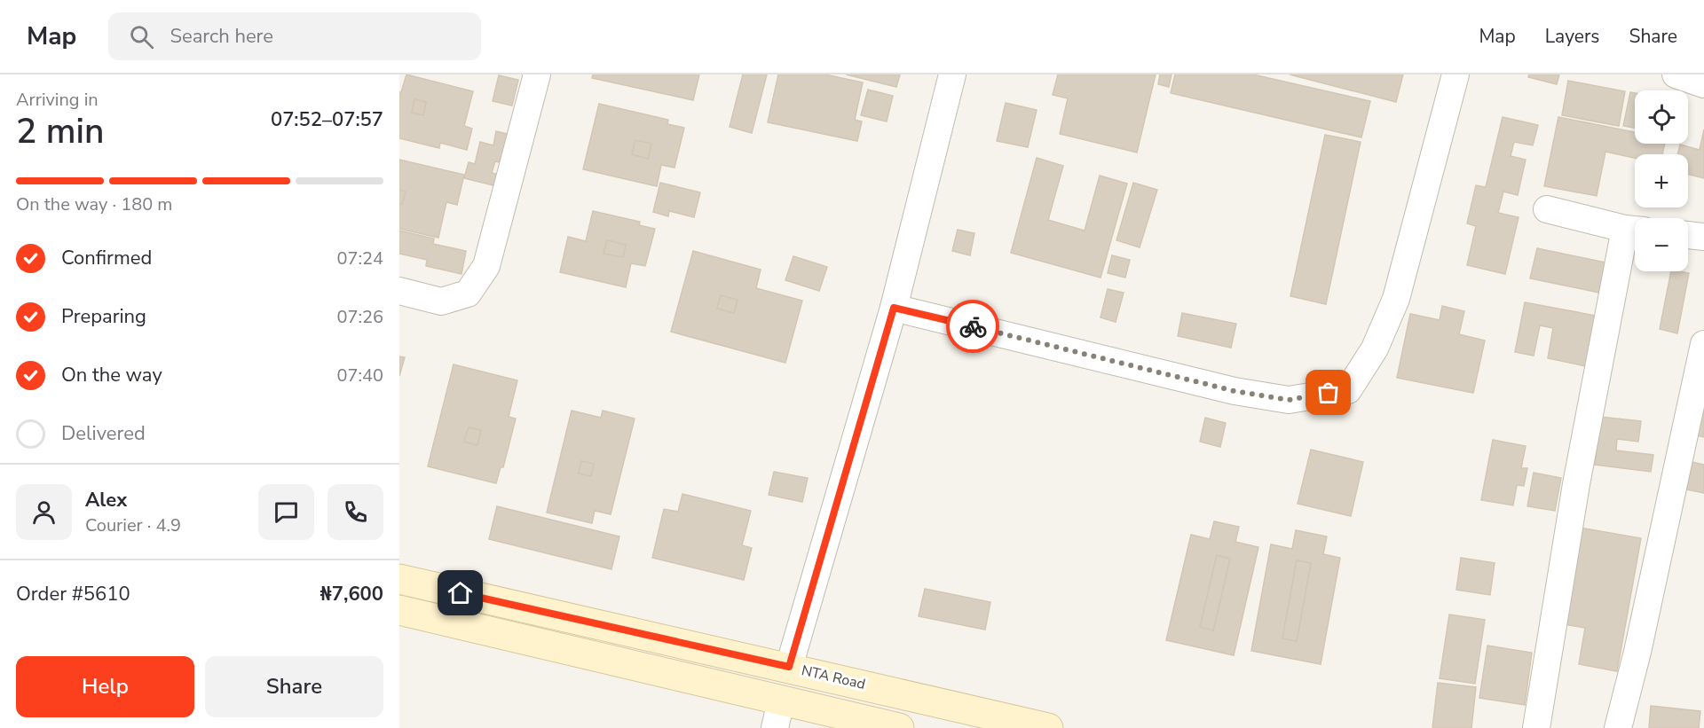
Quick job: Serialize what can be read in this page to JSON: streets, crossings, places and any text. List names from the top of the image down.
{
  "streets": {
    "main road": ["NTA Road"]
  },
  "page": {
    "header": "Map",
    "search": "Search here",
    "nav": ["Map", "Layers", "Share"],
    "heading": ["2 min", "Arriving in", "07:52–07:57"],
    "panel": [
      "Alex",
      "Courier · 4.9",
      "Order #5610",
      "₦7,600"
    ],
    "map_buttons": ["+", "−"],
    "bar": "On the way · 180 m",
    "list": [
      ["Confirmed", "07:24"],
      ["Preparing", "07:26"],
      ["On the way", "07:40"],
      "Delivered"
    ],
    "buttons": ["Help", "Share"]
  }
}
